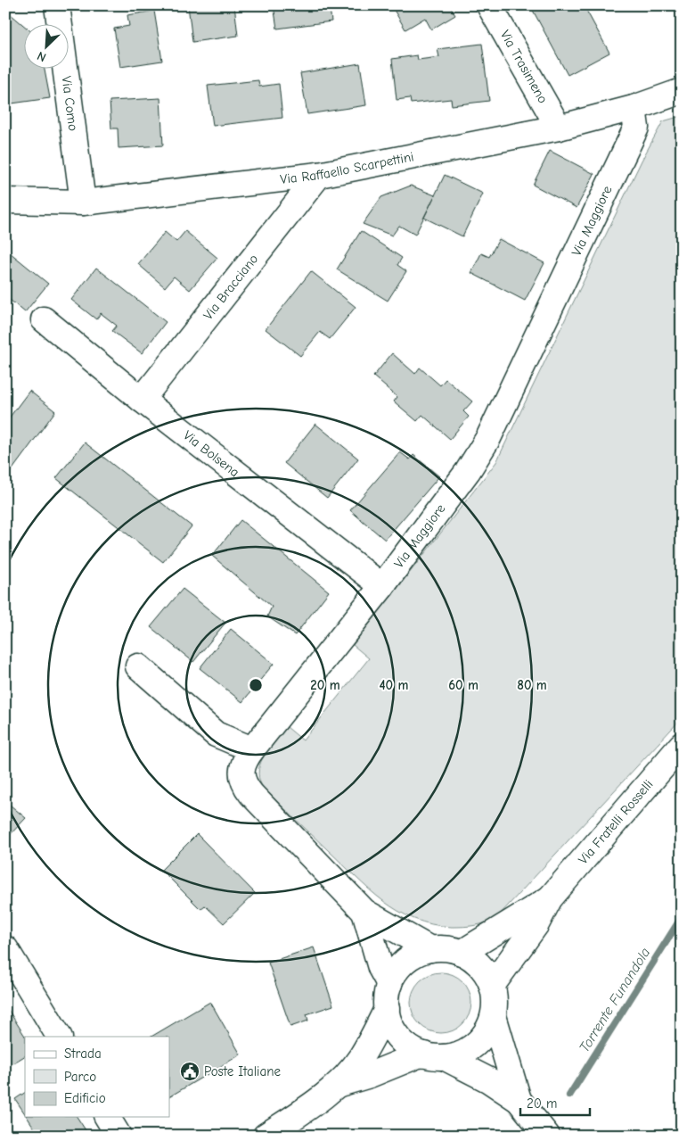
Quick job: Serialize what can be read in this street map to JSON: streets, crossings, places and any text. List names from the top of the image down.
{
  "streets": {
    "street": [
      "Via Trasimeno",
      "Via Como",
      "Via Raffaello Scarpettini",
      "Via Maggiore",
      "Via Bracciano",
      "Via Bolsena",
      "Via Fratelli Rosselli"
    ]
  },
  "crossings": [
    ["Via Trasimeno", "Via Raffaello Scarpettini"],
    ["Via Como", "Via Raffaello Scarpettini"],
    ["Via Raffaello Scarpettini", "Via Maggiore"],
    ["Via Raffaello Scarpettini", "Via Bracciano"],
    ["Via Maggiore", "Via Bolsena"],
    ["Via Bracciano", "Via Bolsena"]
  ],
  "water": ["Torrente Funandola"],
  "places": {
    "public building": ["Poste Italiane"]
  },
  "legend": ["Strada", "Parco", "Edificio"],
  "scale_bar": "20 m",
  "north": "bottom left",
  "rings": [
    "20 m",
    "40 m",
    "60 m",
    "80 m"
  ]
}
